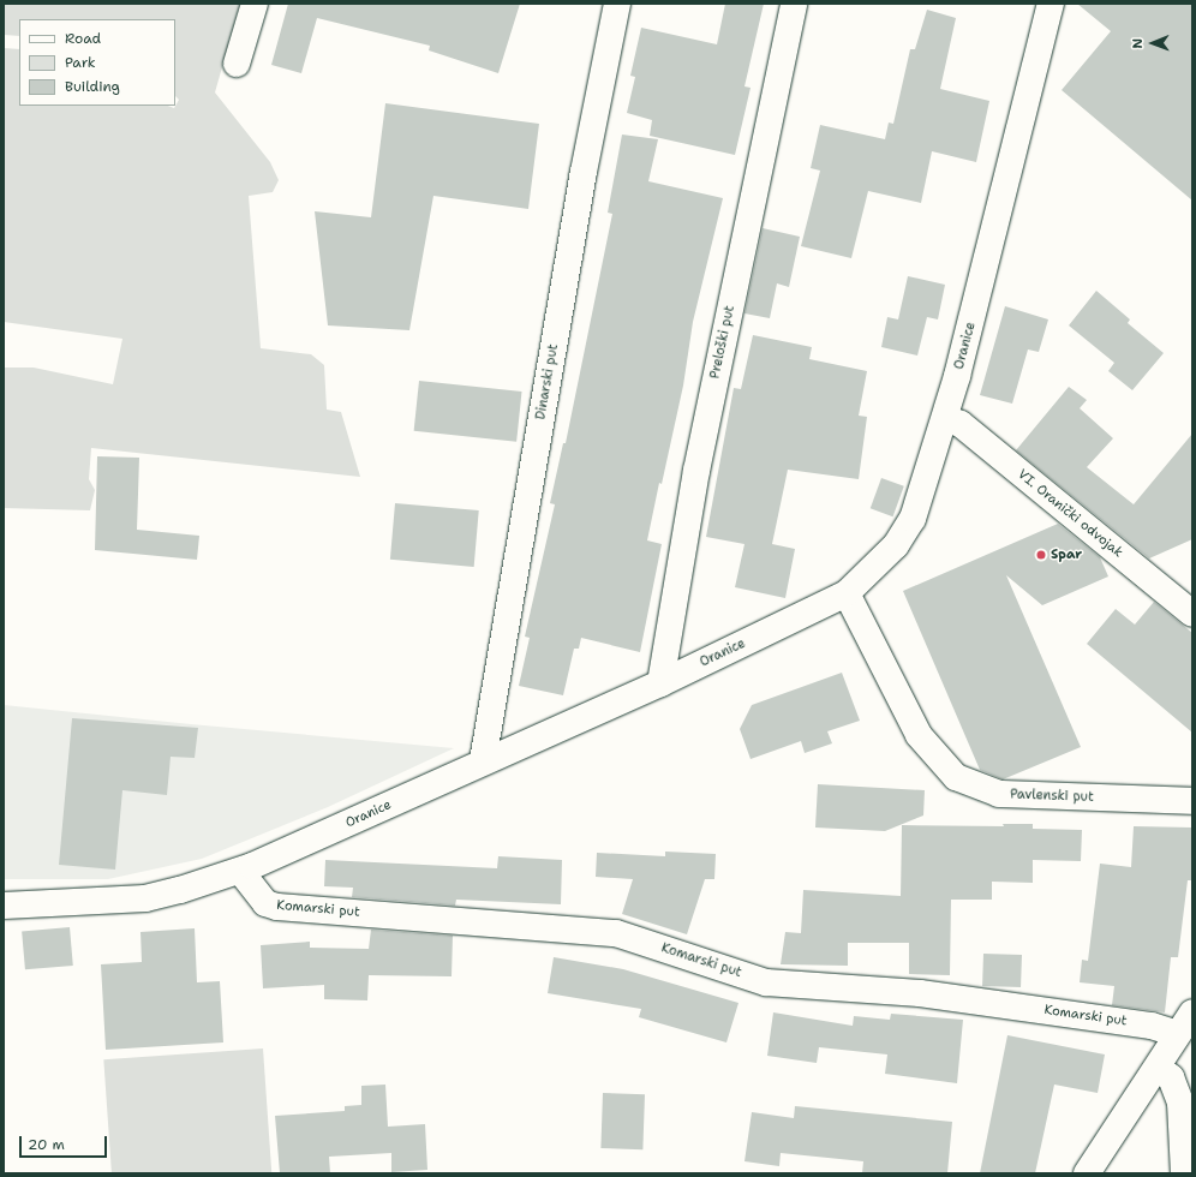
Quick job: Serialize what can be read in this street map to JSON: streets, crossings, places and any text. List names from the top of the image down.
{
  "streets": {
    "street": [
      "Preloški put",
      "Oranice",
      "Dinarski put",
      "VI. Oranički odvojak",
      "Pavlenski put",
      "Komarski put"
    ]
  },
  "crossings": [
    ["Preloški put", "Oranice"],
    ["Oranice", "Dinarski put"],
    ["Oranice", "VI. Oranički odvojak"],
    ["Oranice", "Pavlenski put"],
    ["Oranice", "Komarski put"]
  ],
  "places": ["Spar"],
  "legend": ["Road", "Park", "Building"],
  "scale_bar": "20 m",
  "north": "left"
}
